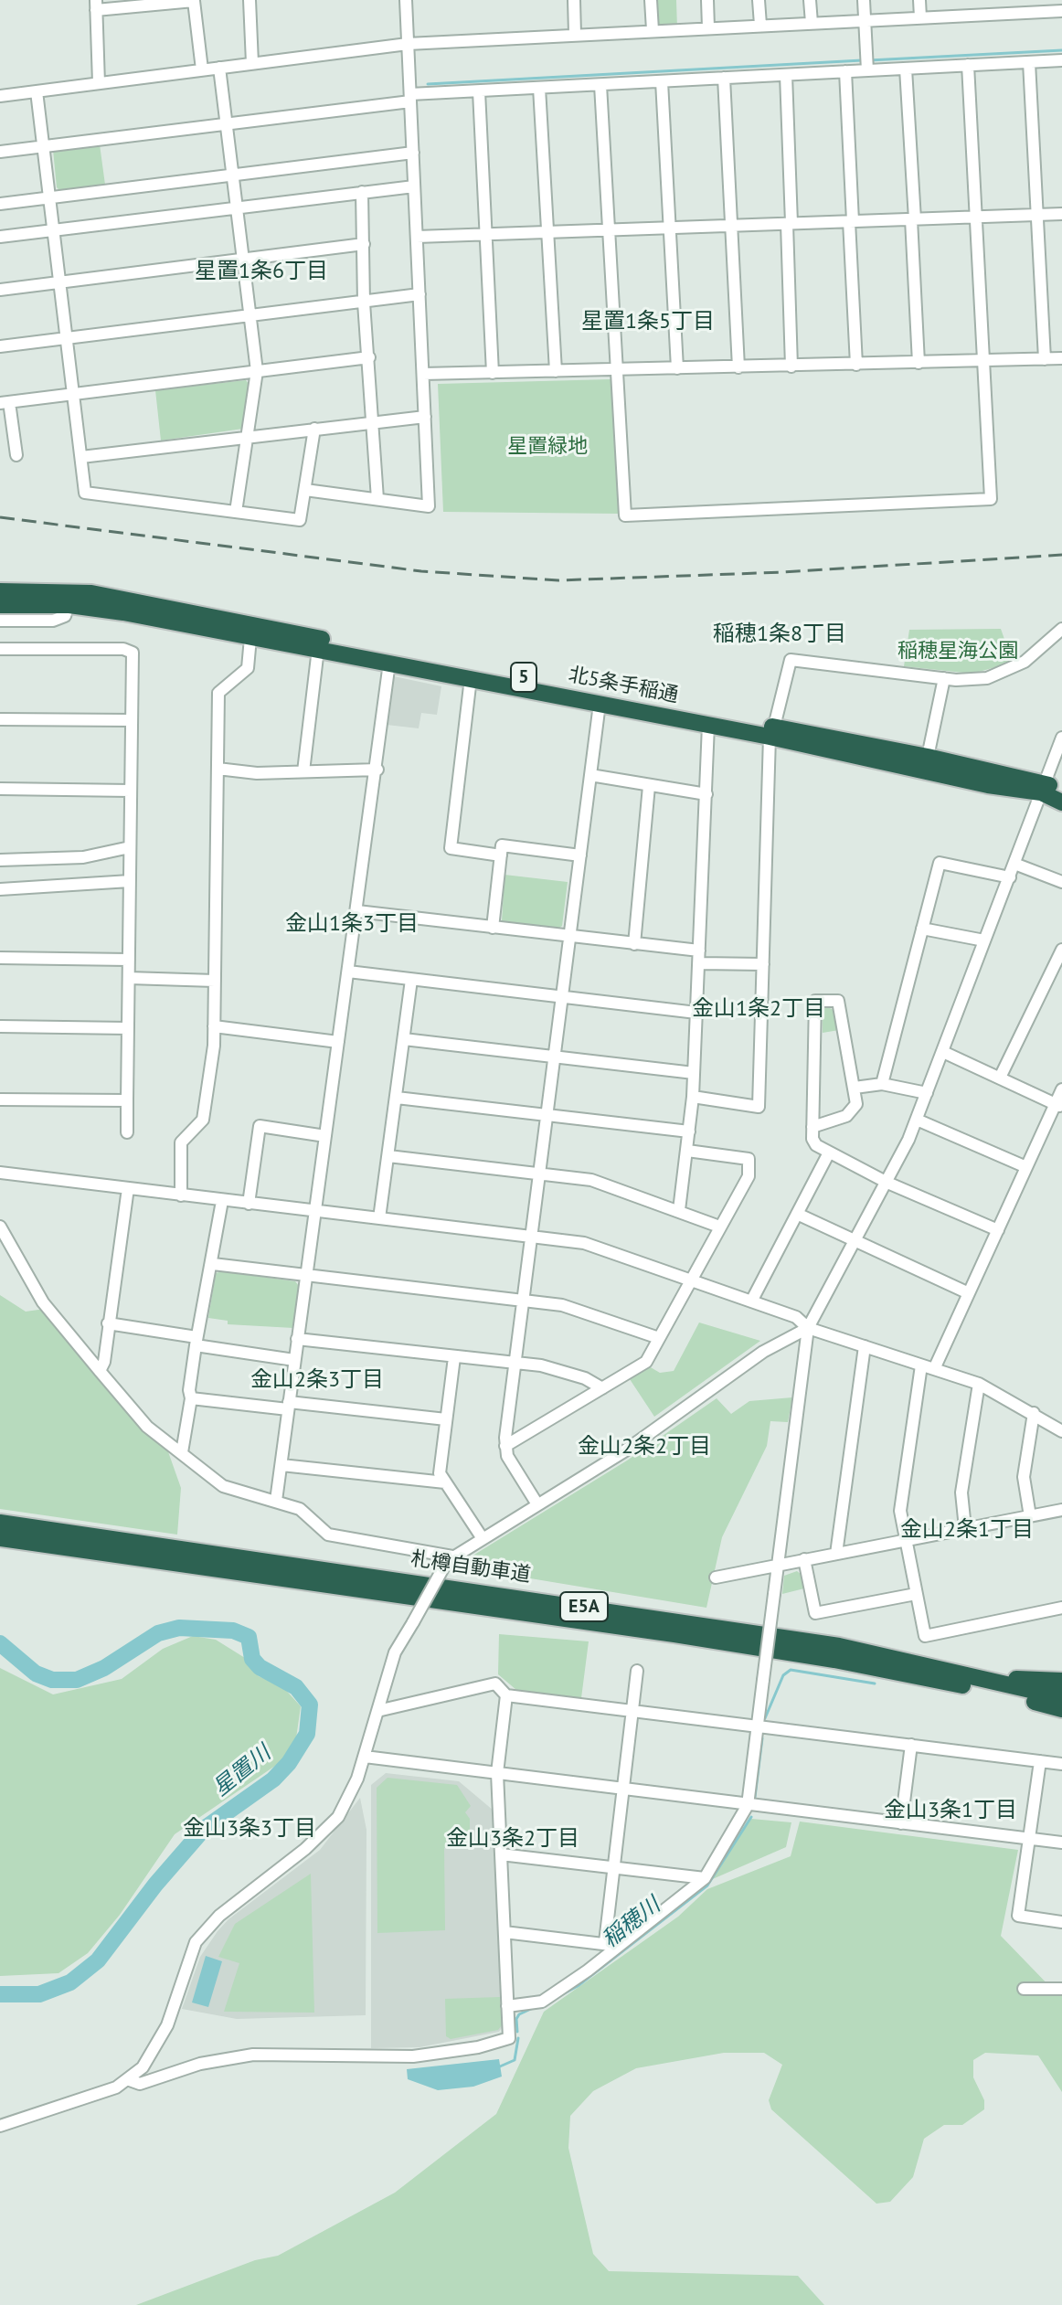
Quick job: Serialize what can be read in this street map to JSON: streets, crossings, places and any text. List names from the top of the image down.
{
  "streets": {
    "highway": [
      "5",
      "北5条手稲通",
      "札樽自動車道",
      "E5A"
    ]
  },
  "districts": [
    "星置1条6丁目",
    "星置1条5丁目",
    "稲穂1条8丁目",
    "金山1条3丁目",
    "金山1条2丁目",
    "金山2条3丁目",
    "金山2条2丁目",
    "金山2条1丁目",
    "金山3条1丁目",
    "金山3条3丁目",
    "金山3条2丁目"
  ],
  "water": ["星置川", "稲穂川"],
  "parks": ["星置緑地", "稲穂星海公園"]
}
